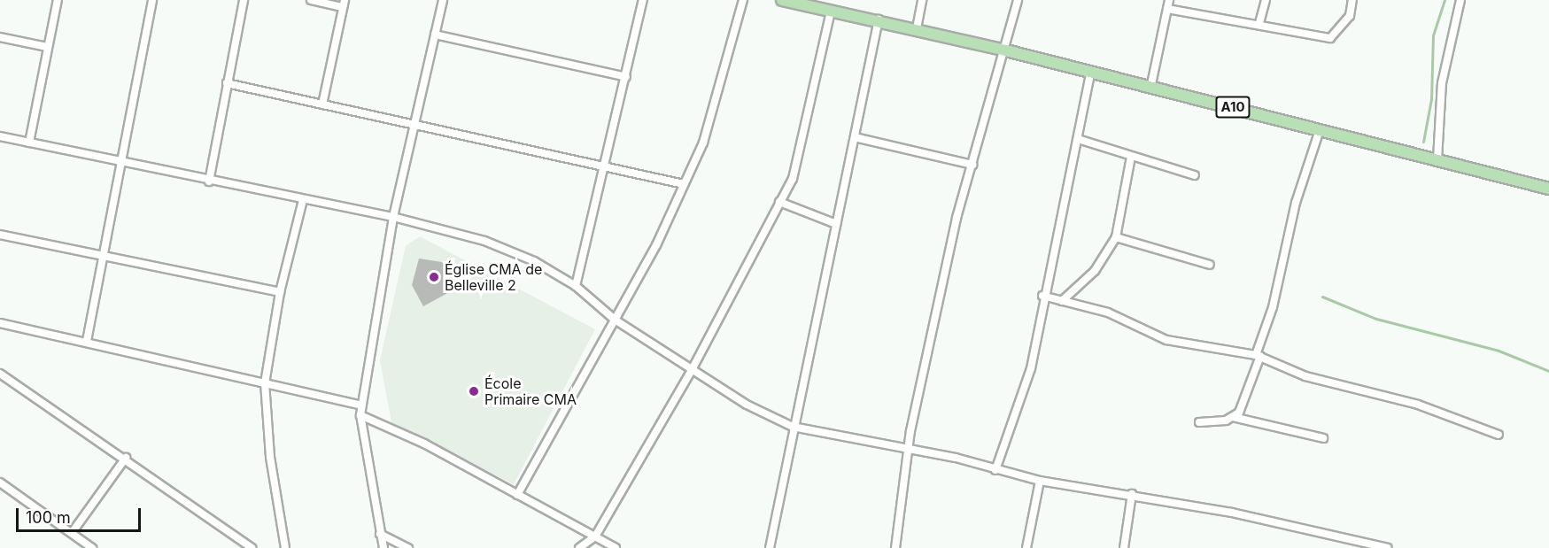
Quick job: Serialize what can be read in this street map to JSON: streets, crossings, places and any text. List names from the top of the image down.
{
  "streets": {
    "main road": ["A10"]
  },
  "places": ["Église CMA de Belleville 2", "École Primaire CMA"],
  "scale_bar": "100 m"
}
